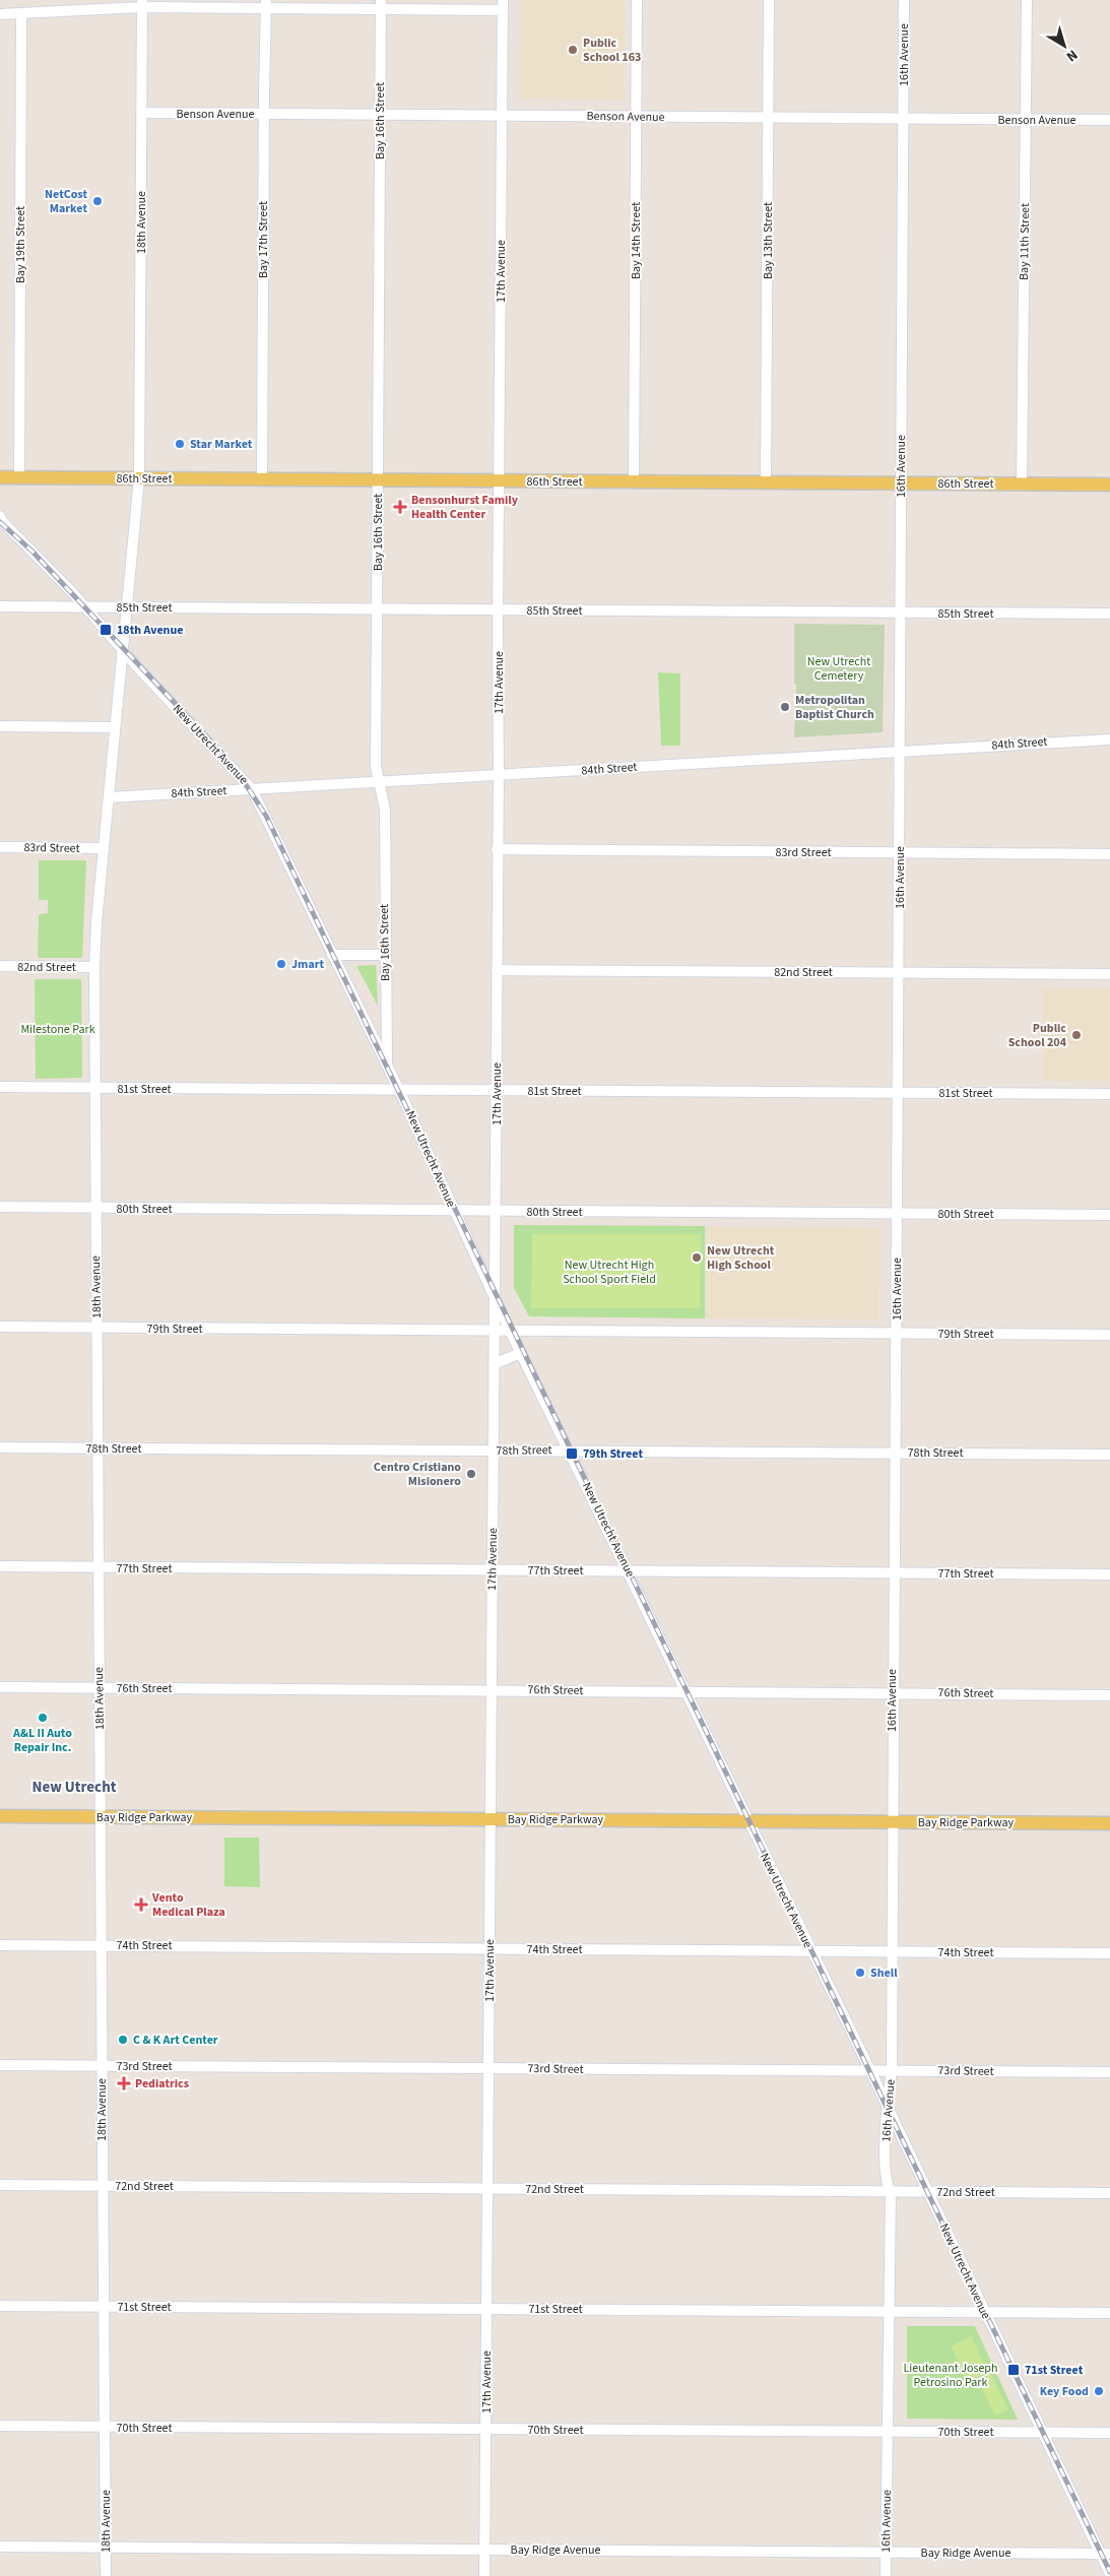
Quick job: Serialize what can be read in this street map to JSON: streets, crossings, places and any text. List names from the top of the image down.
{
  "streets": {
    "main road": ["86th Street", "Bay Ridge Parkway"],
    "street": [
      "16th Avenue",
      "Benson Avenue",
      "Bay 16th Street",
      "18th Avenue",
      "Bay 17th Street",
      "Bay 14th Street",
      "Bay 13th Street",
      "Bay 11th Street",
      "Bay 19th Street",
      "17th Avenue",
      "85th Street",
      "84th Street",
      "New Utrecht Avenue",
      "83rd Street",
      "82nd Street",
      "81st Street",
      "80th Street",
      "79th Street",
      "78th Street",
      "77th Street",
      "76th Street",
      "74th Street",
      "73rd Street",
      "72nd Street",
      "71st Street",
      "70th Street",
      "Bay Ridge Avenue"
    ]
  },
  "crossings": [
    ["16th Avenue", "Benson Avenue"],
    ["16th Avenue", "86th Street"],
    ["16th Avenue", "85th Street"],
    ["16th Avenue", "84th Street"],
    ["16th Avenue", "New Utrecht Avenue"],
    ["16th Avenue", "83rd Street"],
    ["16th Avenue", "82nd Street"],
    ["16th Avenue", "81st Street"],
    ["16th Avenue", "80th Street"],
    ["16th Avenue", "79th Street"],
    ["16th Avenue", "78th Street"],
    ["16th Avenue", "77th Street"],
    ["16th Avenue", "76th Street"],
    ["16th Avenue", "Bay Ridge Parkway"],
    ["16th Avenue", "74th Street"],
    ["16th Avenue", "73rd Street"],
    ["16th Avenue", "72nd Street"],
    ["16th Avenue", "71st Street"],
    ["16th Avenue", "70th Street"],
    ["16th Avenue", "Bay Ridge Avenue"],
    ["Benson Avenue", "Bay 16th Street"],
    ["Benson Avenue", "18th Avenue"],
    ["Benson Avenue", "Bay 17th Street"],
    ["Benson Avenue", "Bay 14th Street"],
    ["Benson Avenue", "Bay 13th Street"],
    ["Benson Avenue", "Bay 11th Street"],
    ["Benson Avenue", "17th Avenue"],
    ["Bay 16th Street", "86th Street"],
    ["Bay 16th Street", "85th Street"],
    ["Bay 16th Street", "84th Street"],
    ["Bay 16th Street", "New Utrecht Avenue"],
    ["18th Avenue", "86th Street"],
    ["18th Avenue", "85th Street"],
    ["18th Avenue", "84th Street"],
    ["18th Avenue", "New Utrecht Avenue"],
    ["18th Avenue", "83rd Street"],
    ["18th Avenue", "82nd Street"],
    ["18th Avenue", "81st Street"],
    ["18th Avenue", "80th Street"],
    ["18th Avenue", "79th Street"],
    ["18th Avenue", "78th Street"],
    ["18th Avenue", "77th Street"],
    ["18th Avenue", "76th Street"],
    ["18th Avenue", "Bay Ridge Parkway"],
    ["18th Avenue", "74th Street"],
    ["18th Avenue", "73rd Street"],
    ["18th Avenue", "72nd Street"],
    ["18th Avenue", "71st Street"],
    ["18th Avenue", "70th Street"],
    ["18th Avenue", "Bay Ridge Avenue"],
    ["Bay 17th Street", "86th Street"],
    ["Bay 14th Street", "86th Street"],
    ["Bay 13th Street", "86th Street"],
    ["Bay 11th Street", "86th Street"],
    ["Bay 19th Street", "86th Street"],
    ["17th Avenue", "86th Street"],
    ["17th Avenue", "85th Street"],
    ["17th Avenue", "84th Street"],
    ["17th Avenue", "New Utrecht Avenue"],
    ["17th Avenue", "83rd Street"],
    ["17th Avenue", "82nd Street"],
    ["17th Avenue", "81st Street"],
    ["17th Avenue", "80th Street"],
    ["17th Avenue", "79th Street"],
    ["17th Avenue", "78th Street"],
    ["17th Avenue", "77th Street"],
    ["17th Avenue", "76th Street"],
    ["17th Avenue", "Bay Ridge Parkway"],
    ["17th Avenue", "74th Street"],
    ["17th Avenue", "73rd Street"],
    ["17th Avenue", "72nd Street"],
    ["17th Avenue", "71st Street"],
    ["17th Avenue", "70th Street"],
    ["17th Avenue", "Bay Ridge Avenue"],
    ["85th Street", "New Utrecht Avenue"],
    ["84th Street", "New Utrecht Avenue"],
    ["New Utrecht Avenue", "81st Street"],
    ["New Utrecht Avenue", "80th Street"],
    ["New Utrecht Avenue", "79th Street"],
    ["New Utrecht Avenue", "78th Street"],
    ["New Utrecht Avenue", "77th Street"],
    ["New Utrecht Avenue", "76th Street"],
    ["New Utrecht Avenue", "Bay Ridge Parkway"],
    ["New Utrecht Avenue", "74th Street"],
    ["New Utrecht Avenue", "73rd Street"],
    ["New Utrecht Avenue", "72nd Street"],
    ["New Utrecht Avenue", "71st Street"],
    ["New Utrecht Avenue", "70th Street"],
    ["New Utrecht Avenue", "Bay Ridge Avenue"]
  ],
  "districts": ["New Utrecht"],
  "parks": [
    "New Utrecht Cemetery",
    "Milestone Park",
    "New Utrecht High School Sport Field",
    "Lieutenant Joseph Petrosino Park"
  ],
  "places": {
    "other": [
      "Public School 163",
      "NetCost Market",
      "Star Market",
      "Metropolitan Baptist Church",
      "Jmart",
      "Public School 204",
      "New Utrecht High School",
      "Centro Cristiano Misionero",
      "A&L II Auto Repair Inc.",
      "Shell",
      "C & K Art Center",
      "Key Food"
    ],
    "health": ["Bensonhurst Family Health Center", "Vento Medical Plaza", "Pediatrics"],
    "transit": ["18th Avenue", "79th Street", "71st Street"]
  },
  "north": "bottom right"
}
